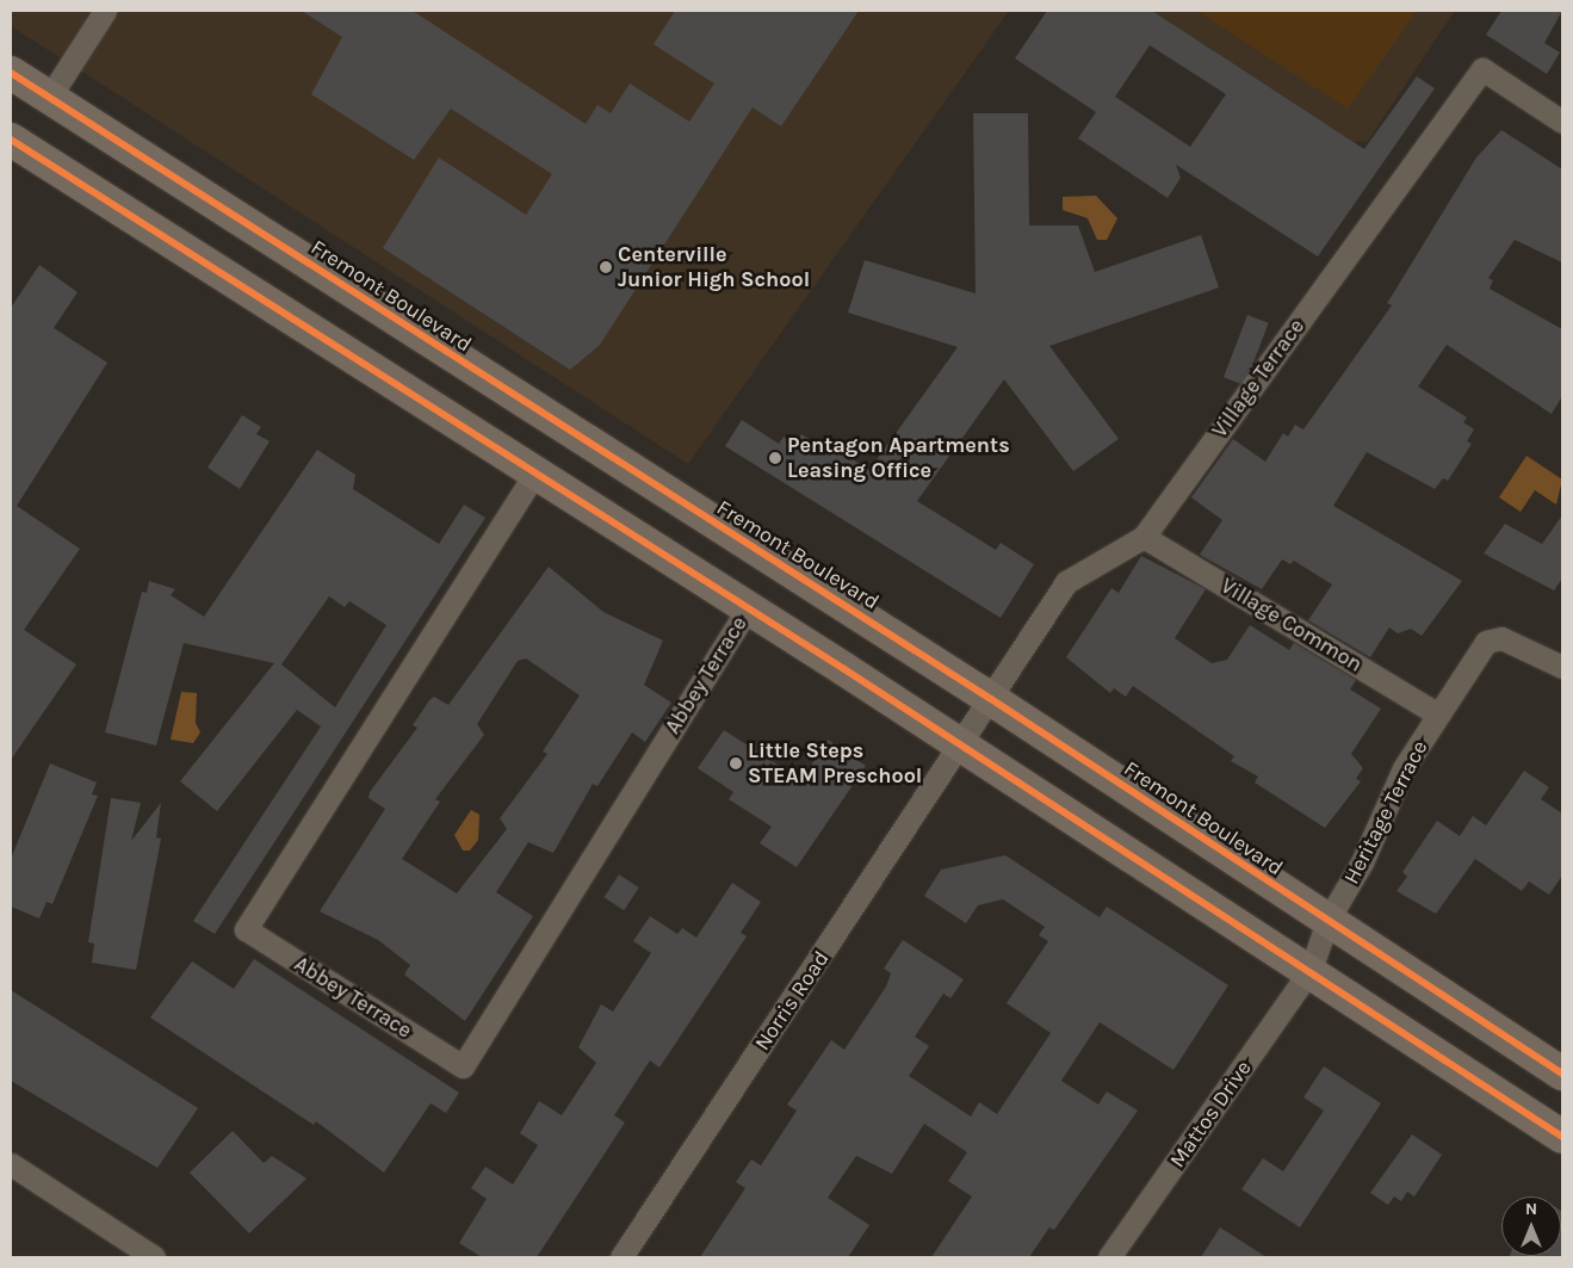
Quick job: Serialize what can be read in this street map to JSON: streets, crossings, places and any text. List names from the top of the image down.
{
  "streets": {
    "main road": ["Fremont Boulevard"],
    "street": [
      "Village Terrace",
      "Village Common",
      "Abbey Terrace",
      "Heritage Terrace",
      "Norris Road",
      "Mattos Drive"
    ]
  },
  "crossings": [
    ["Fremont Boulevard", "Village Terrace"],
    ["Fremont Boulevard", "Heritage Terrace"],
    ["Village Terrace", "Village Common"],
    ["Village Terrace", "Norris Road"],
    ["Village Common", "Heritage Terrace"],
    ["Heritage Terrace", "Mattos Drive"]
  ],
  "places": ["Centerville Junior High School", "Pentagon Apartments Leasing Office", "Little Steps STEAM Preschool"],
  "north": "top"
}
